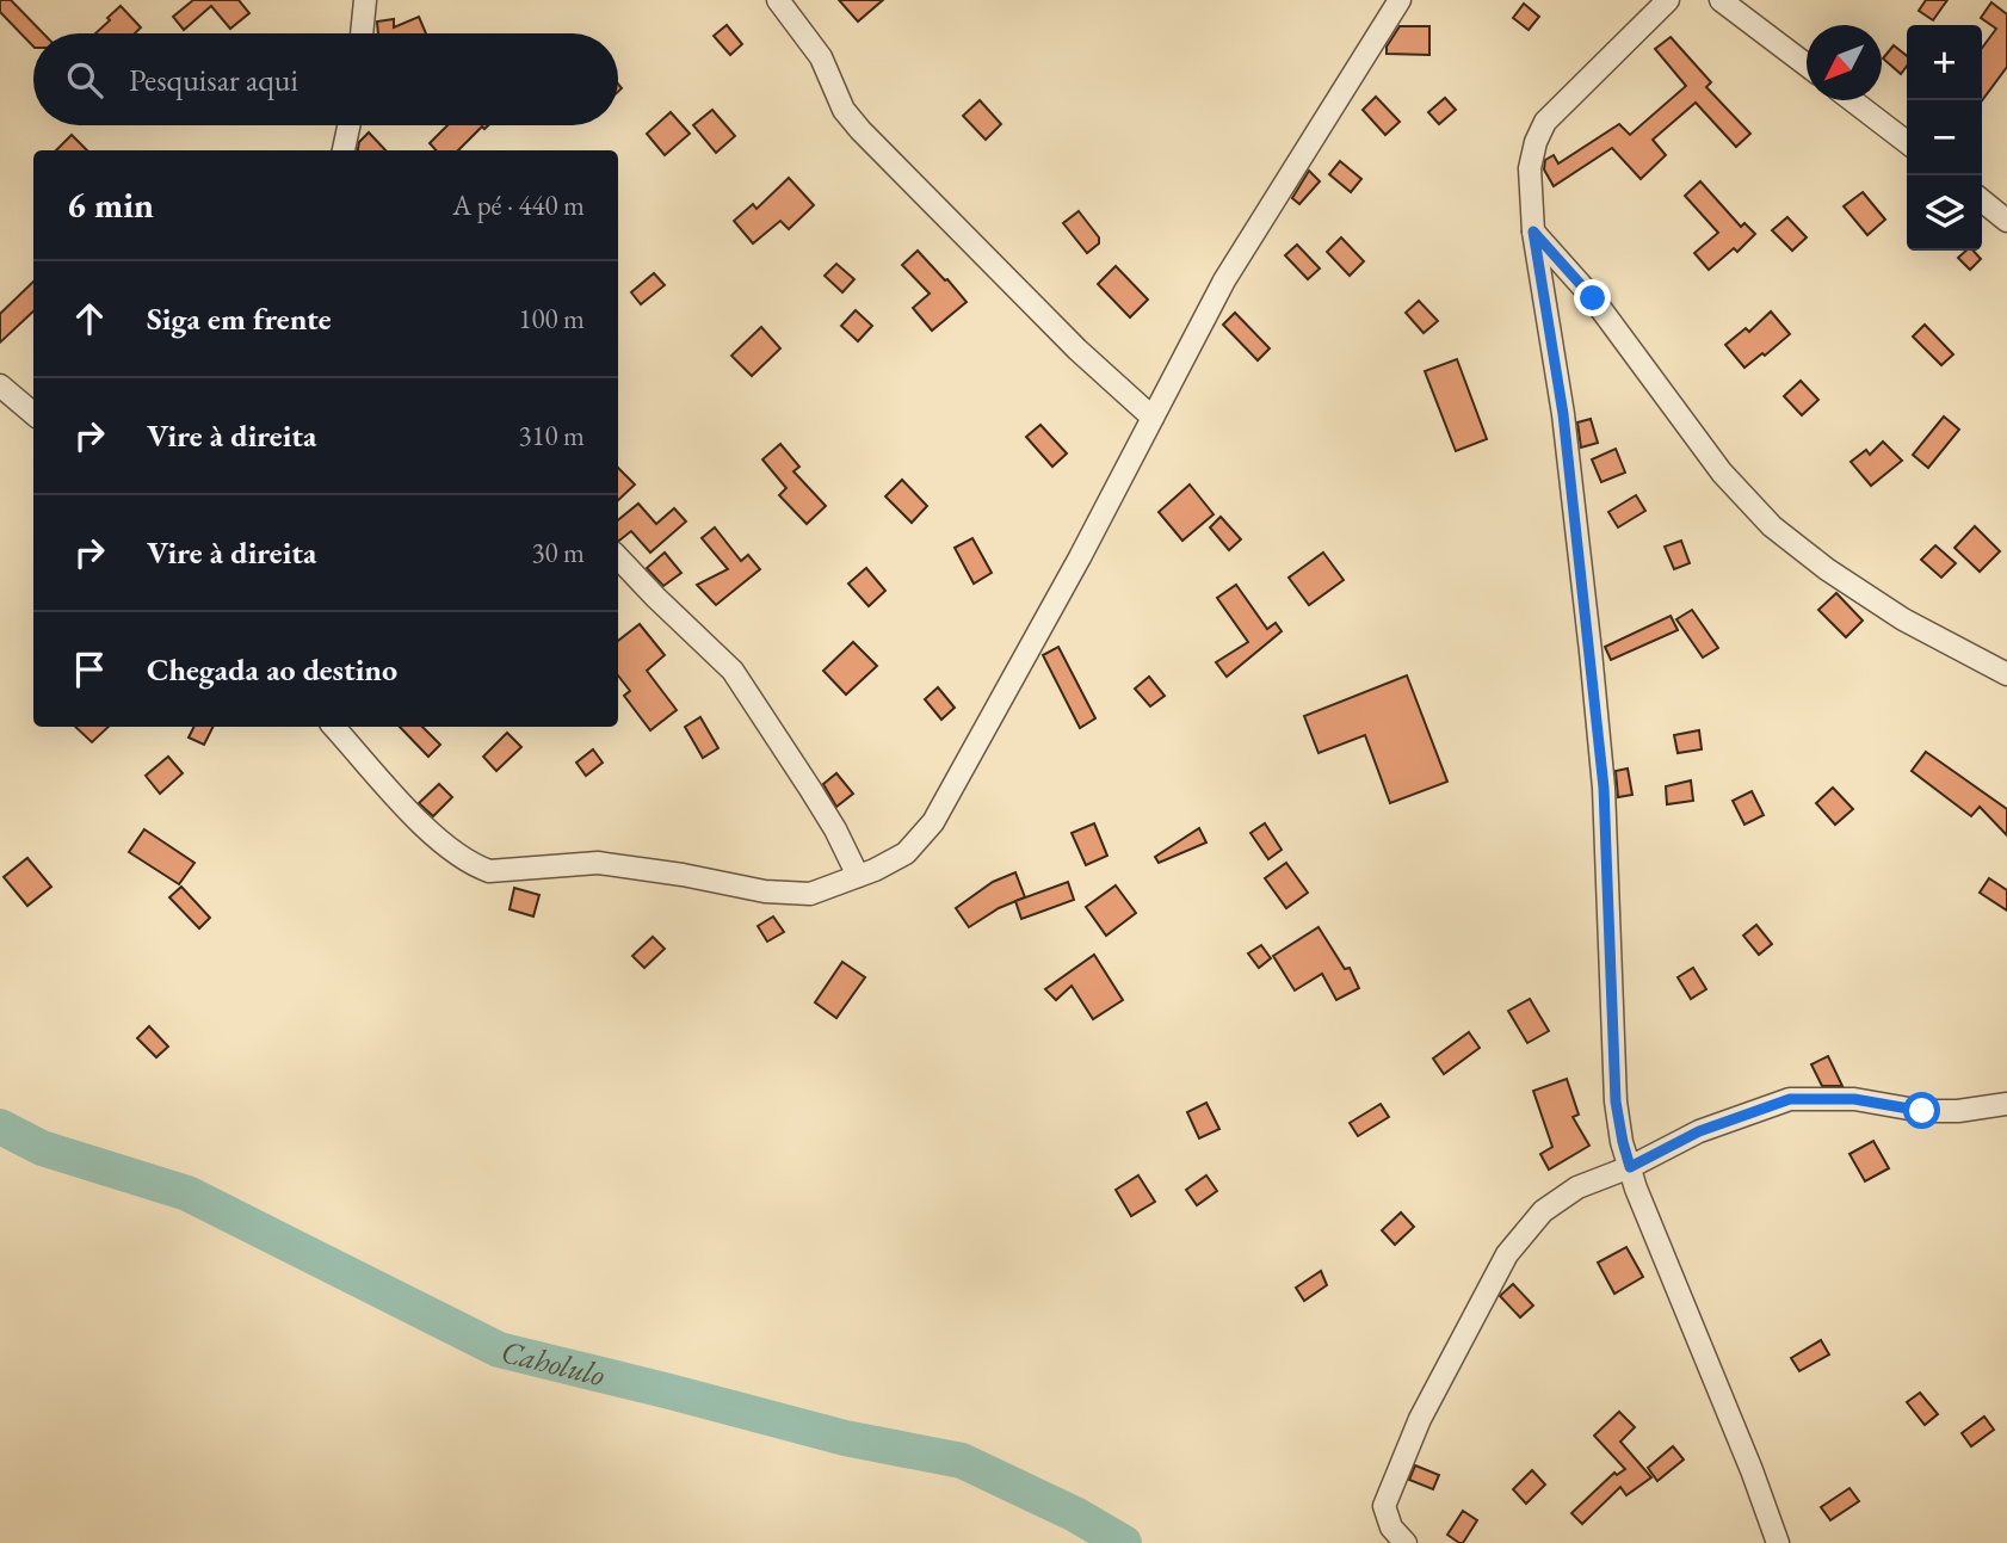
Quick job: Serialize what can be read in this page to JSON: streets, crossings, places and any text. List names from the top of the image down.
{
  "water": ["Caholulo"],
  "north": "bottom left",
  "page": {
    "map_buttons": ["+", "−"],
    "search": "Pesquisar aqui",
    "heading": ["6 min", "A pé · 440 m"],
    "list": [
      ["Siga em frente", "100 m"],
      ["Vire à direita", "310 m"],
      ["Vire à direita", "30 m"],
      "Chegada ao destino"
    ]
  }
}
